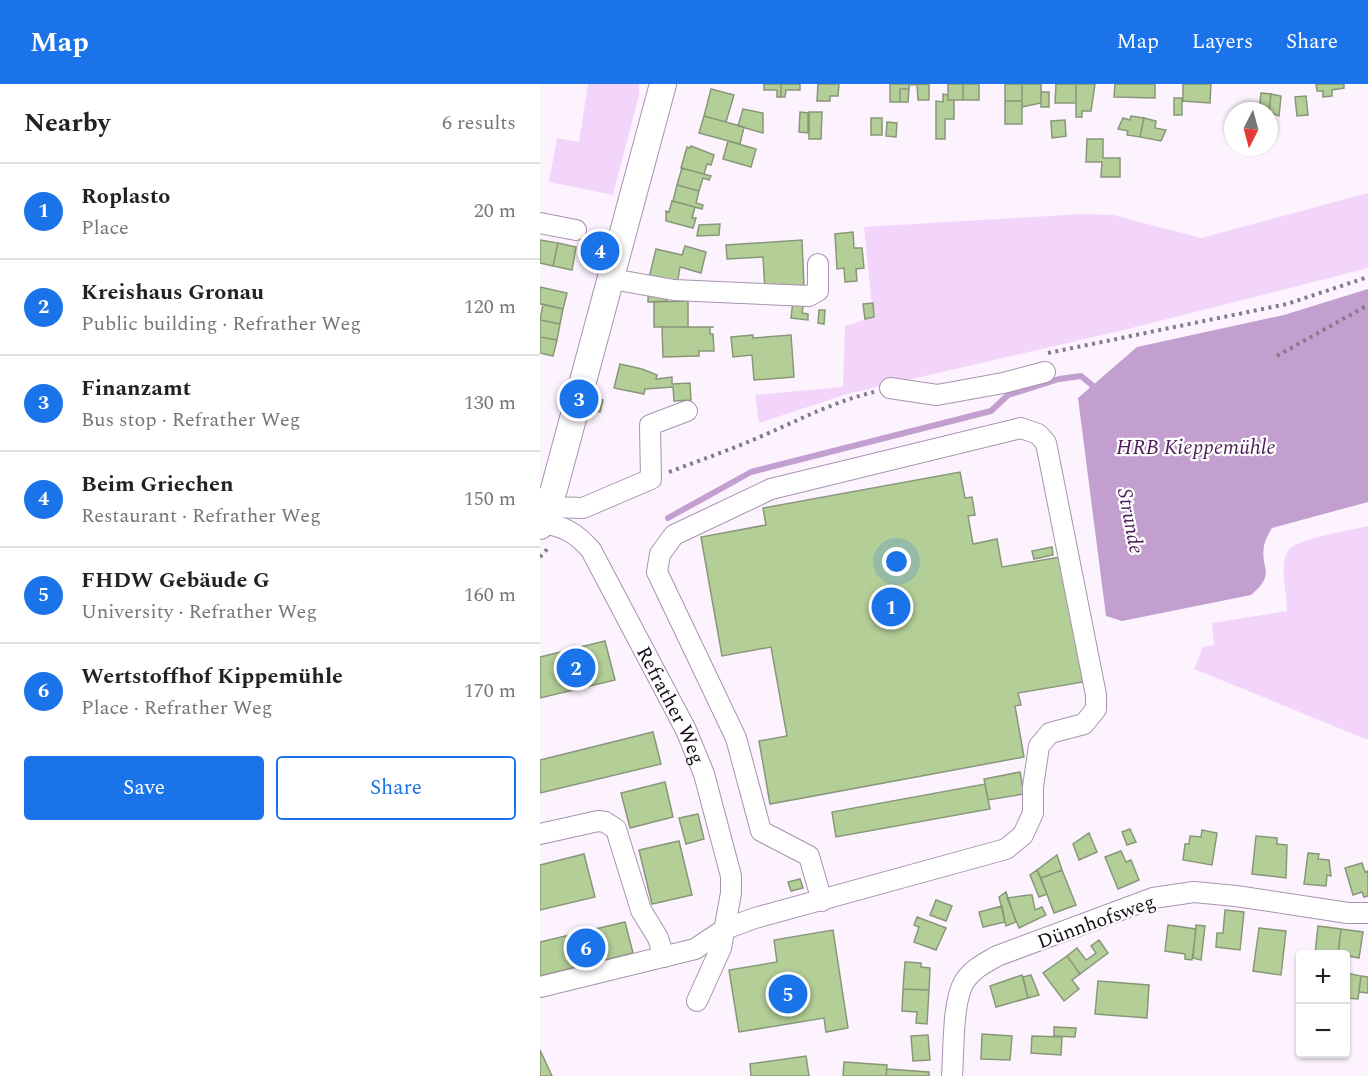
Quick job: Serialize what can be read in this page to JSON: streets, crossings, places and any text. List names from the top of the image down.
{
  "streets": {
    "street": ["Refrather Weg", "Dünnhofsweg"]
  },
  "water": ["HRB Kieppemühle", "Strunde"],
  "north": "bottom",
  "page": {
    "header": "Map",
    "nav": ["Map", "Layers", "Share"],
    "heading": ["Nearby", "6 results"],
    "list": [
      {
        "mark": "1",
        "name": "Roplasto",
        "note": "Place",
        "value": "20 m"
      },
      {
        "mark": "2",
        "name": "Kreishaus Gronau",
        "note": "Public building · Refrather Weg",
        "value": "120 m"
      },
      {
        "mark": "3",
        "name": "Finanzamt",
        "note": "Bus stop · Refrather Weg",
        "value": "130 m"
      },
      {
        "mark": "4",
        "name": "Beim Griechen",
        "note": "Restaurant · Refrather Weg",
        "value": "150 m"
      },
      {
        "mark": "5",
        "name": "FHDW Gebäude G",
        "note": "University · Refrather Weg",
        "value": "160 m"
      },
      {
        "mark": "6",
        "name": "Wertstoffhof Kippemühle",
        "note": "Place · Refrather Weg",
        "value": "170 m"
      }
    ],
    "pins": [
      "4",
      "3",
      "1",
      "2",
      "6",
      "5"
    ],
    "buttons": ["Save", "Share"],
    "map_buttons": ["+", "−"]
  }
}
